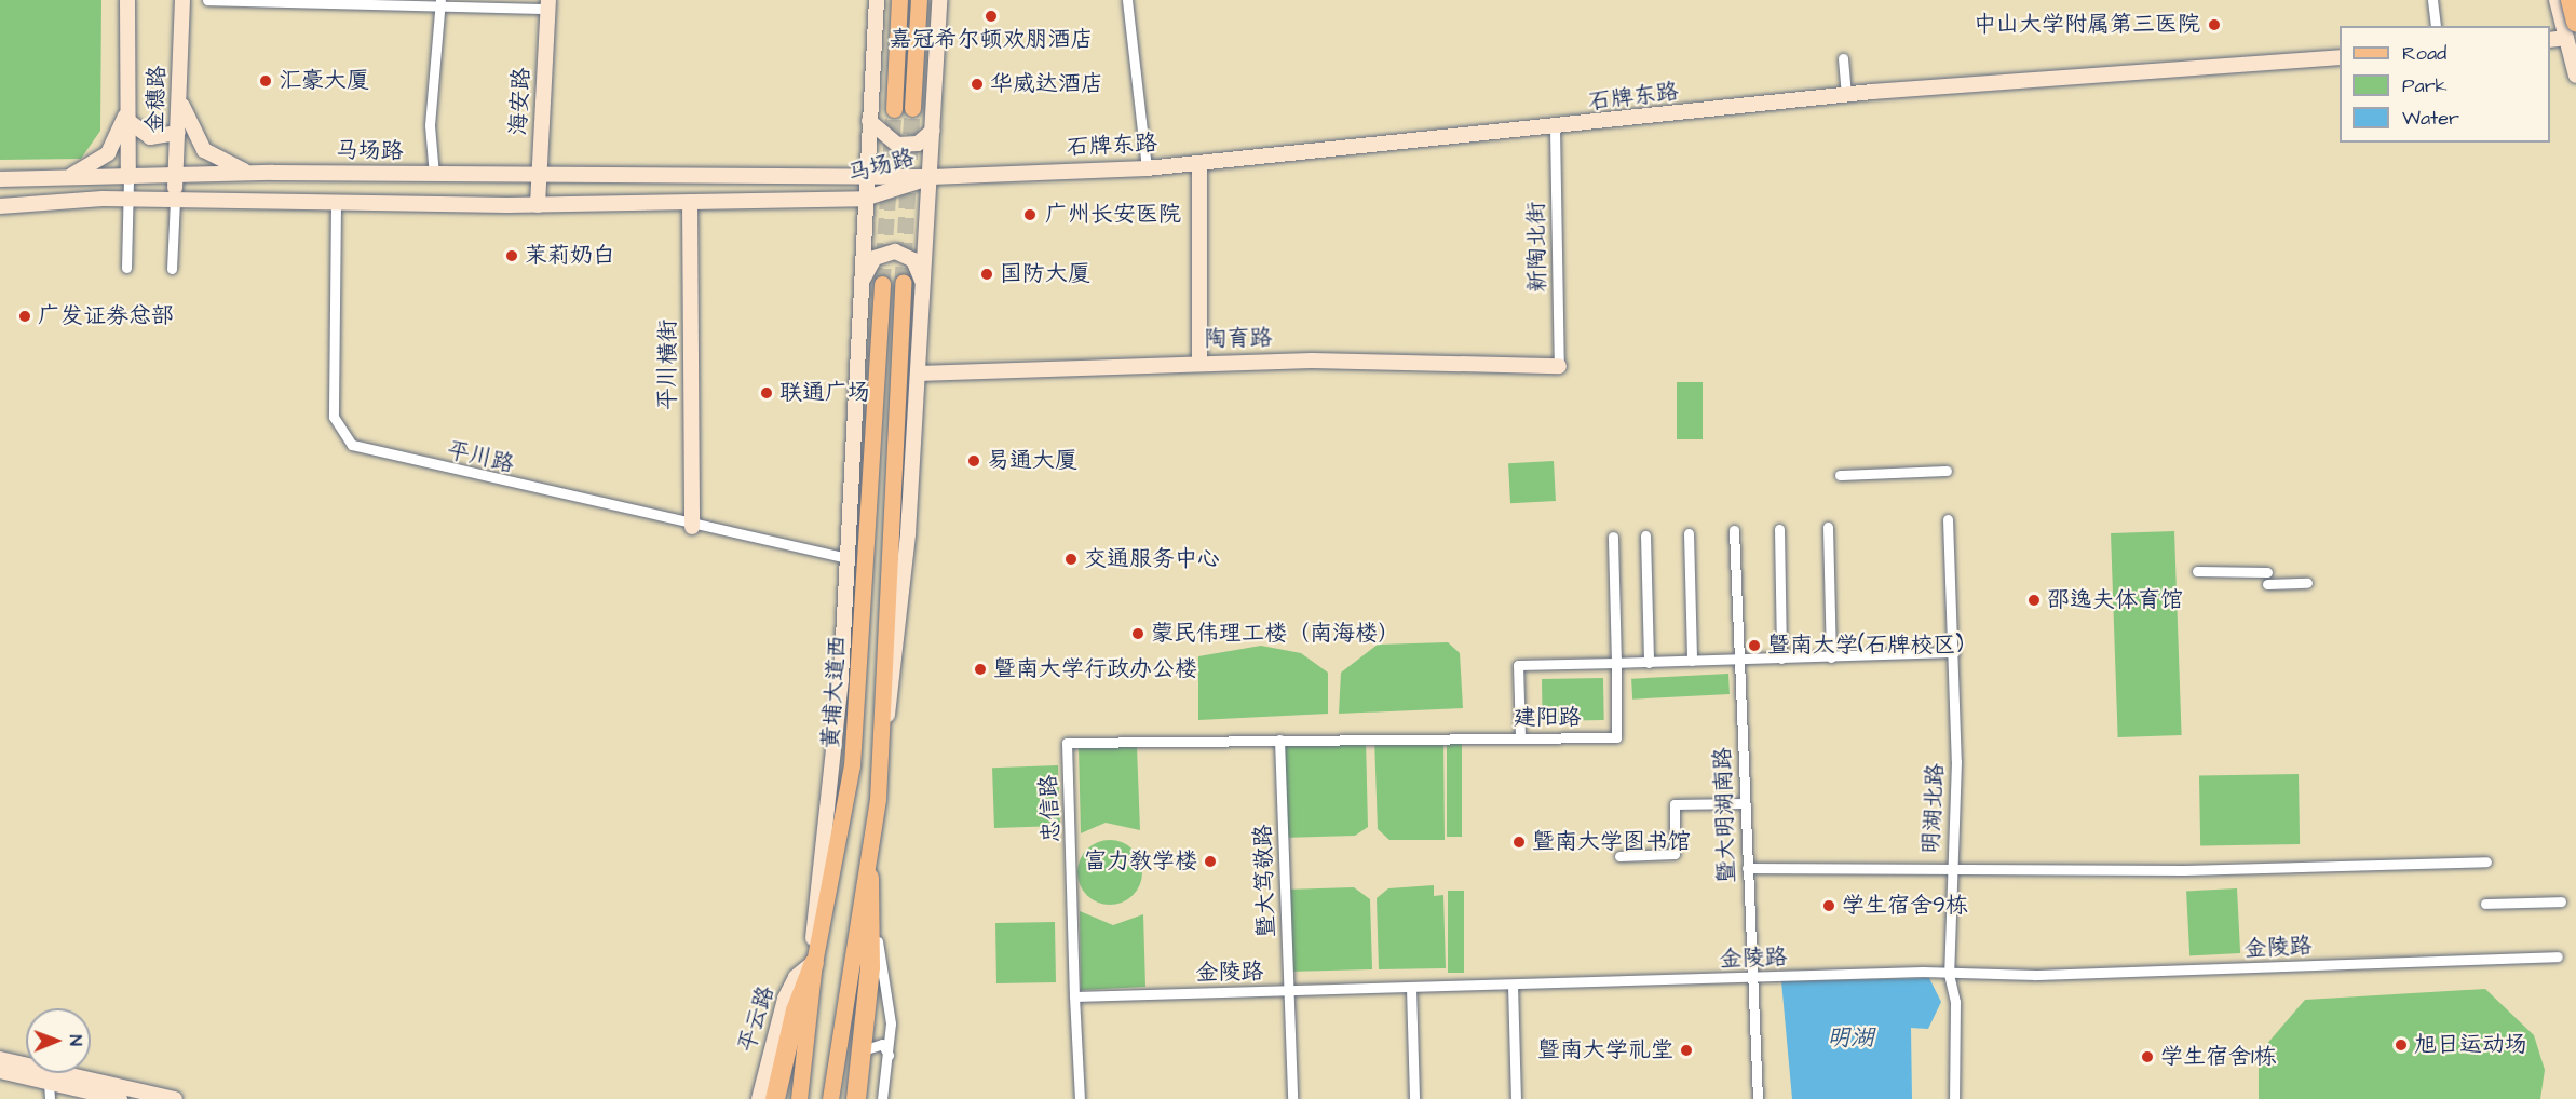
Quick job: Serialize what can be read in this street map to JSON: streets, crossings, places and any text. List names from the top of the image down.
{
  "streets": {
    "main road": [
      "石牌东路",
      "金穗路",
      "海安路",
      "马场路",
      "陶育路",
      "平川横街",
      "黄埔大道西",
      "平云路"
    ],
    "street": [
      "新陶北街",
      "平川路",
      "建阳路",
      "忠信路",
      "明湖北路",
      "暨大明湖南路",
      "暨大笃敬路",
      "金陵路"
    ]
  },
  "crossings": [
    ["石牌东路", "马场路"],
    ["石牌东路", "新陶北街"],
    ["金穗路", "马场路"],
    ["海安路", "马场路"],
    ["马场路", "平川横街"],
    ["马场路", "平川路"],
    ["新陶北街", "陶育路"],
    ["平川横街", "平川路"],
    ["黄埔大道西", "平云路"],
    ["建阳路", "忠信路"],
    ["建阳路", "暨大笃敬路"],
    ["忠信路", "金陵路"],
    ["明湖北路", "金陵路"],
    ["暨大明湖南路", "金陵路"],
    ["暨大笃敬路", "金陵路"]
  ],
  "water": ["明湖"],
  "places": [
    "嘉冠希尔顿欢朋酒店",
    "中山大学附属第三医院",
    "汇豪大厦",
    "华威达酒店",
    "广州长安医院",
    "茉莉奶白",
    "国防大厦",
    "广发证券总部",
    "联通广场",
    "易通大厦",
    "交通服务中心",
    "邵逸夫体育馆",
    "蒙民伟理工楼（南海楼）",
    "暨南大学(石牌校区)",
    "暨南大学行政办公楼",
    "暨南大学图书馆",
    "富力教学楼",
    "学生宿舍9栋",
    "旭日运动场",
    "暨南大学礼堂",
    "学生宿舍1栋"
  ],
  "legend": ["Road", "Park", "Water"],
  "north": "right"
}
